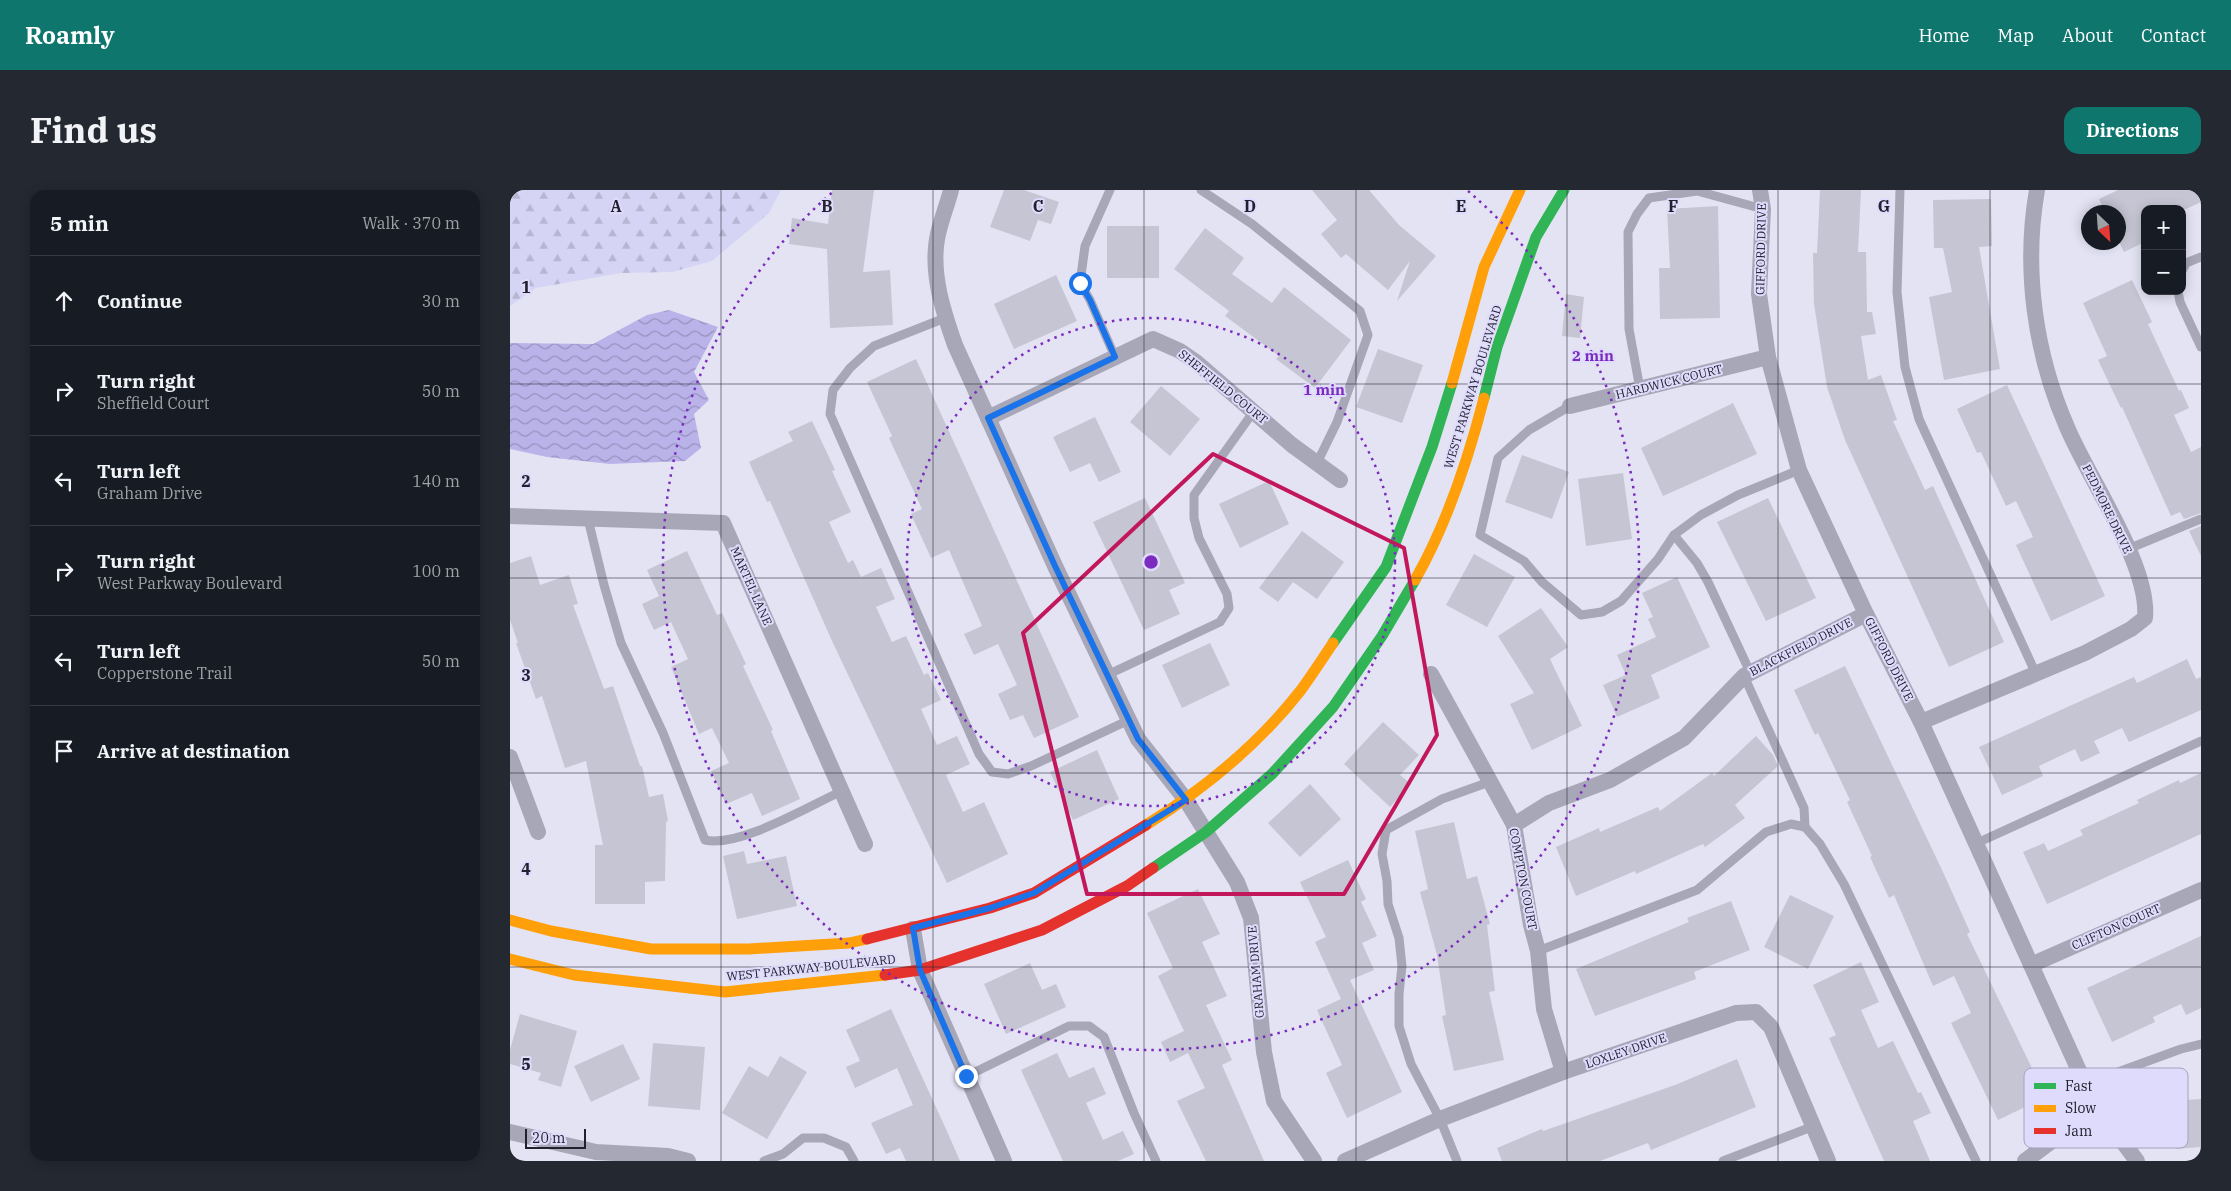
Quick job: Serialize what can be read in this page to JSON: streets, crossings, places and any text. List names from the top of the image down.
{
  "streets": {
    "street": [
      "GIFFORD DRIVE",
      "HARDWICK COURT",
      "SHEFFIELD COURT",
      "WEST PARKWAY BOULEVARD",
      "PEDMORE DRIVE",
      "MARTEL LANE",
      "BLACKFIELD DRIVE",
      "COMPTON COURT",
      "CLIFTON COURT",
      "GRAHAM DRIVE",
      "LOXLEY DRIVE"
    ]
  },
  "crossings": [
    ["GIFFORD DRIVE", "HARDWICK COURT"],
    ["GIFFORD DRIVE", "PEDMORE DRIVE"],
    ["GIFFORD DRIVE", "BLACKFIELD DRIVE"],
    ["GIFFORD DRIVE", "CLIFTON COURT"],
    ["SHEFFIELD COURT", "GRAHAM DRIVE"],
    ["WEST PARKWAY BOULEVARD", "GRAHAM DRIVE"],
    ["BLACKFIELD DRIVE", "COMPTON COURT"],
    ["COMPTON COURT", "LOXLEY DRIVE"]
  ],
  "legend": ["Fast", "Slow", "Jam"],
  "scale_bar": "20 m",
  "north": "bottom right",
  "page": {
    "header": "Roamly",
    "nav": [
      "Home",
      "Map",
      "About",
      "Contact"
    ],
    "title": "Find us",
    "buttons": "Directions",
    "heading": ["5 min", "Walk · 370 m"],
    "map_buttons": ["+", "−"],
    "list": [
      ["Continue", "30 m"],
      ["Turn right", "Sheffield Court", "50 m"],
      ["Turn left", "Graham Drive", "140 m"],
      ["Turn right", "West Parkway Boulevard", "100 m"],
      ["Turn left", "Copperstone Trail", "50 m"],
      "Arrive at destination"
    ],
    "scale": "20 m"
  },
  "grid": {
    "columns": [
      "A",
      "B",
      "C",
      "D",
      "E",
      "F",
      "G"
    ],
    "rows": [
      "1",
      "2",
      "3",
      "4",
      "5"
    ]
  },
  "rings": ["2 min", "1 min"]
}
